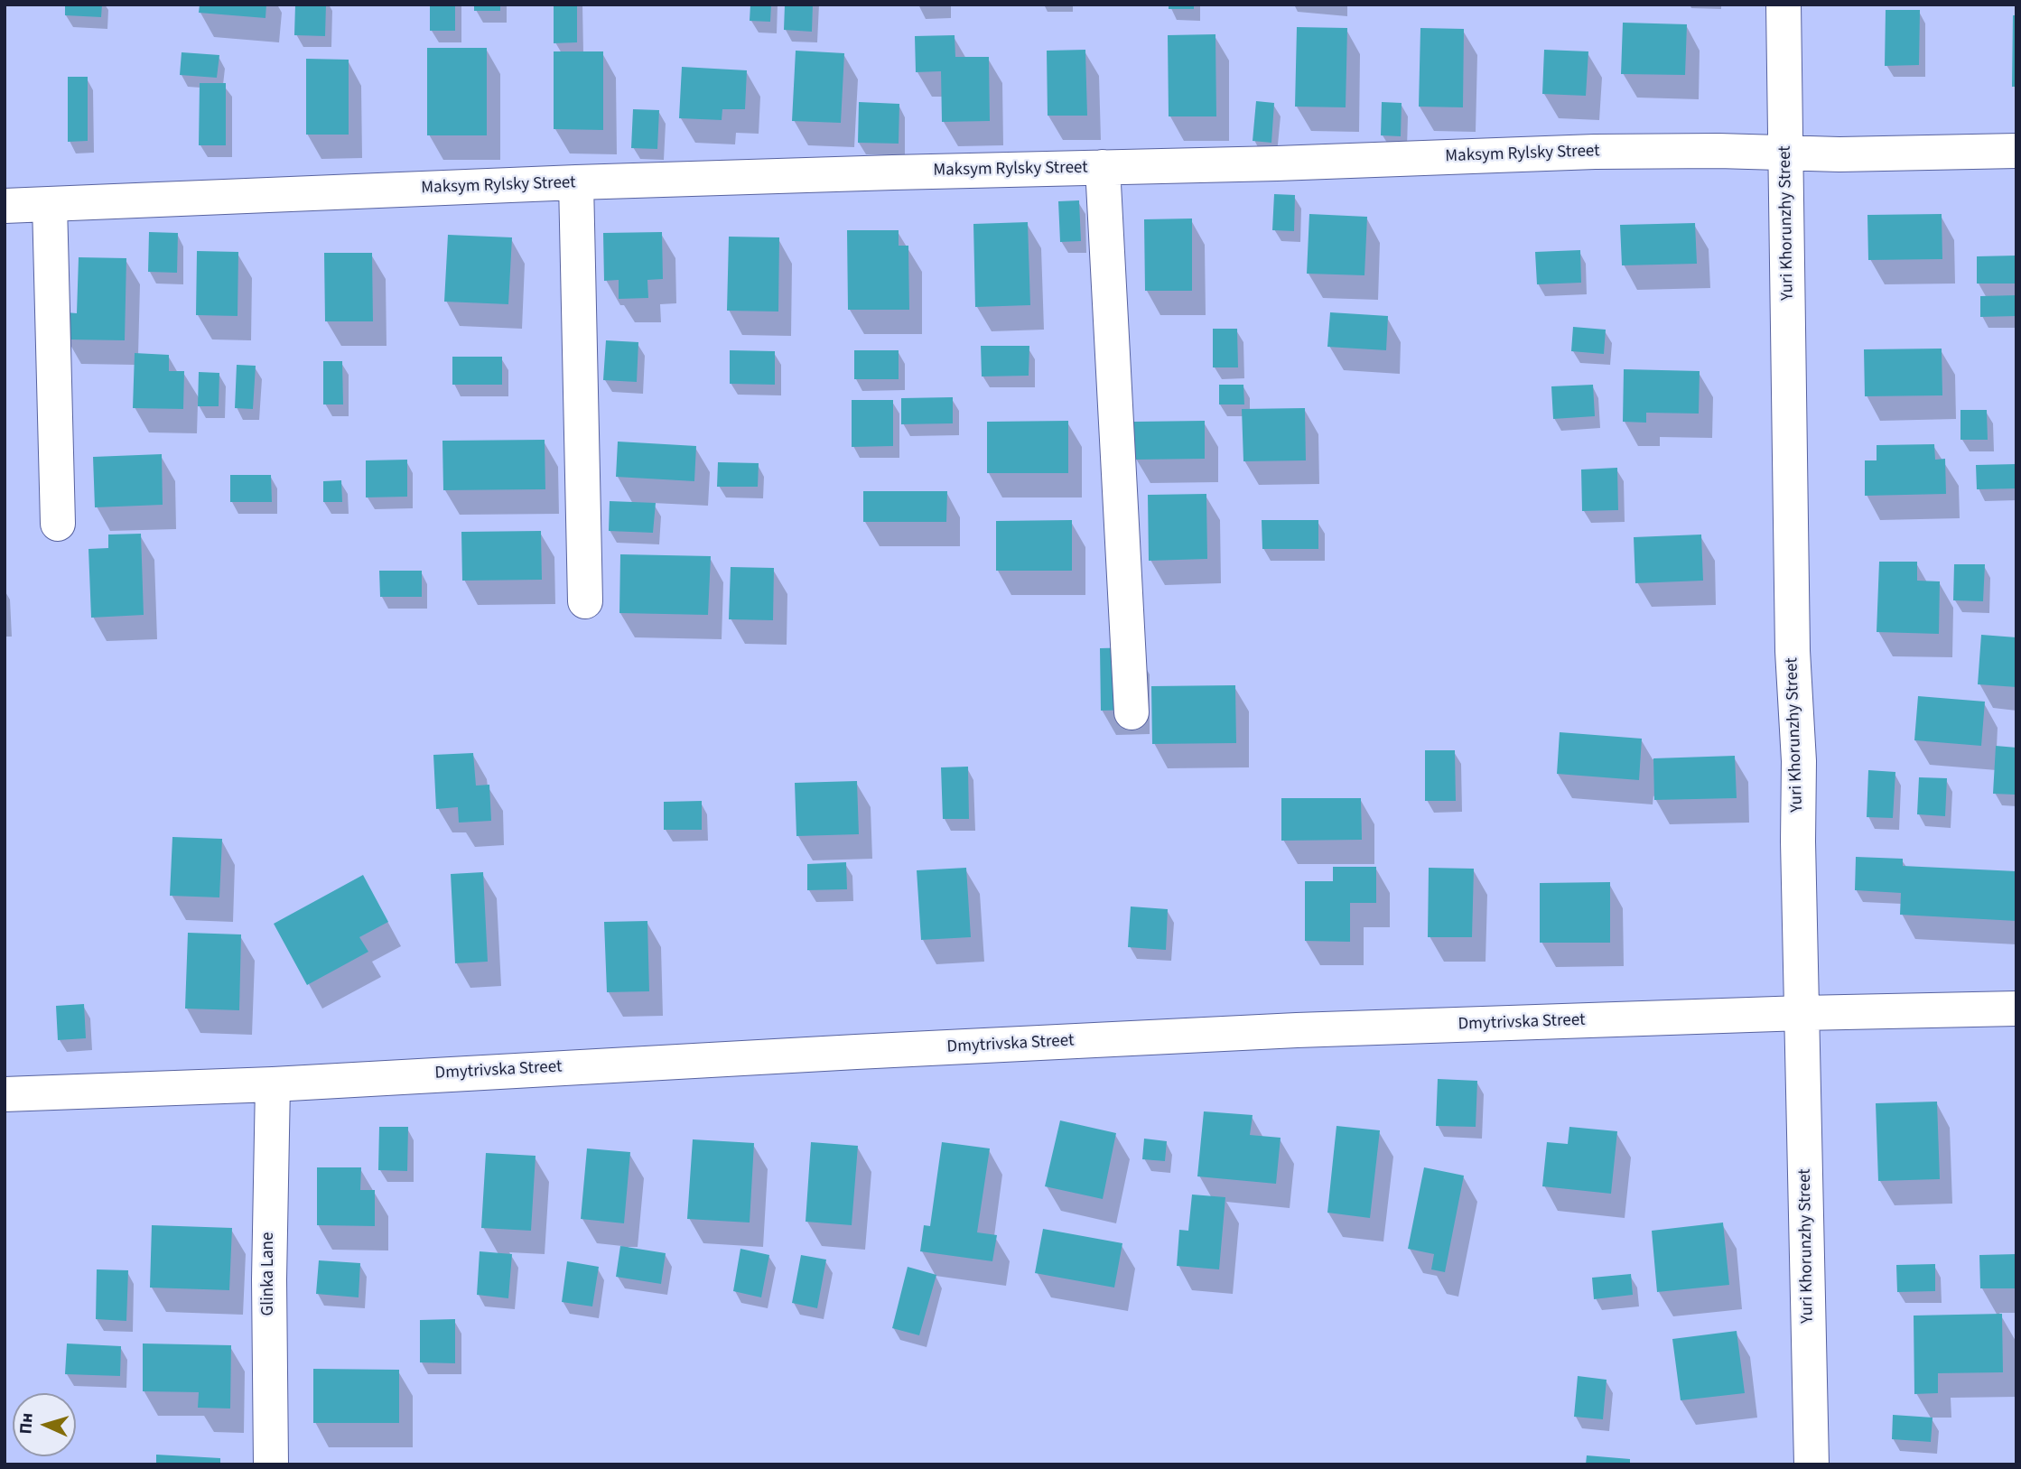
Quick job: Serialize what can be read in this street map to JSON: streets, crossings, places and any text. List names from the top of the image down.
{
  "streets": {
    "street": [
      "Maksym Rylsky Street",
      "Yuri Khorunzhy Street",
      "Dmytrivska Street",
      "Glinka Lane"
    ]
  },
  "crossings": [
    ["Maksym Rylsky Street", "Yuri Khorunzhy Street"],
    ["Yuri Khorunzhy Street", "Dmytrivska Street"],
    ["Dmytrivska Street", "Glinka Lane"]
  ],
  "north": "left"
}
